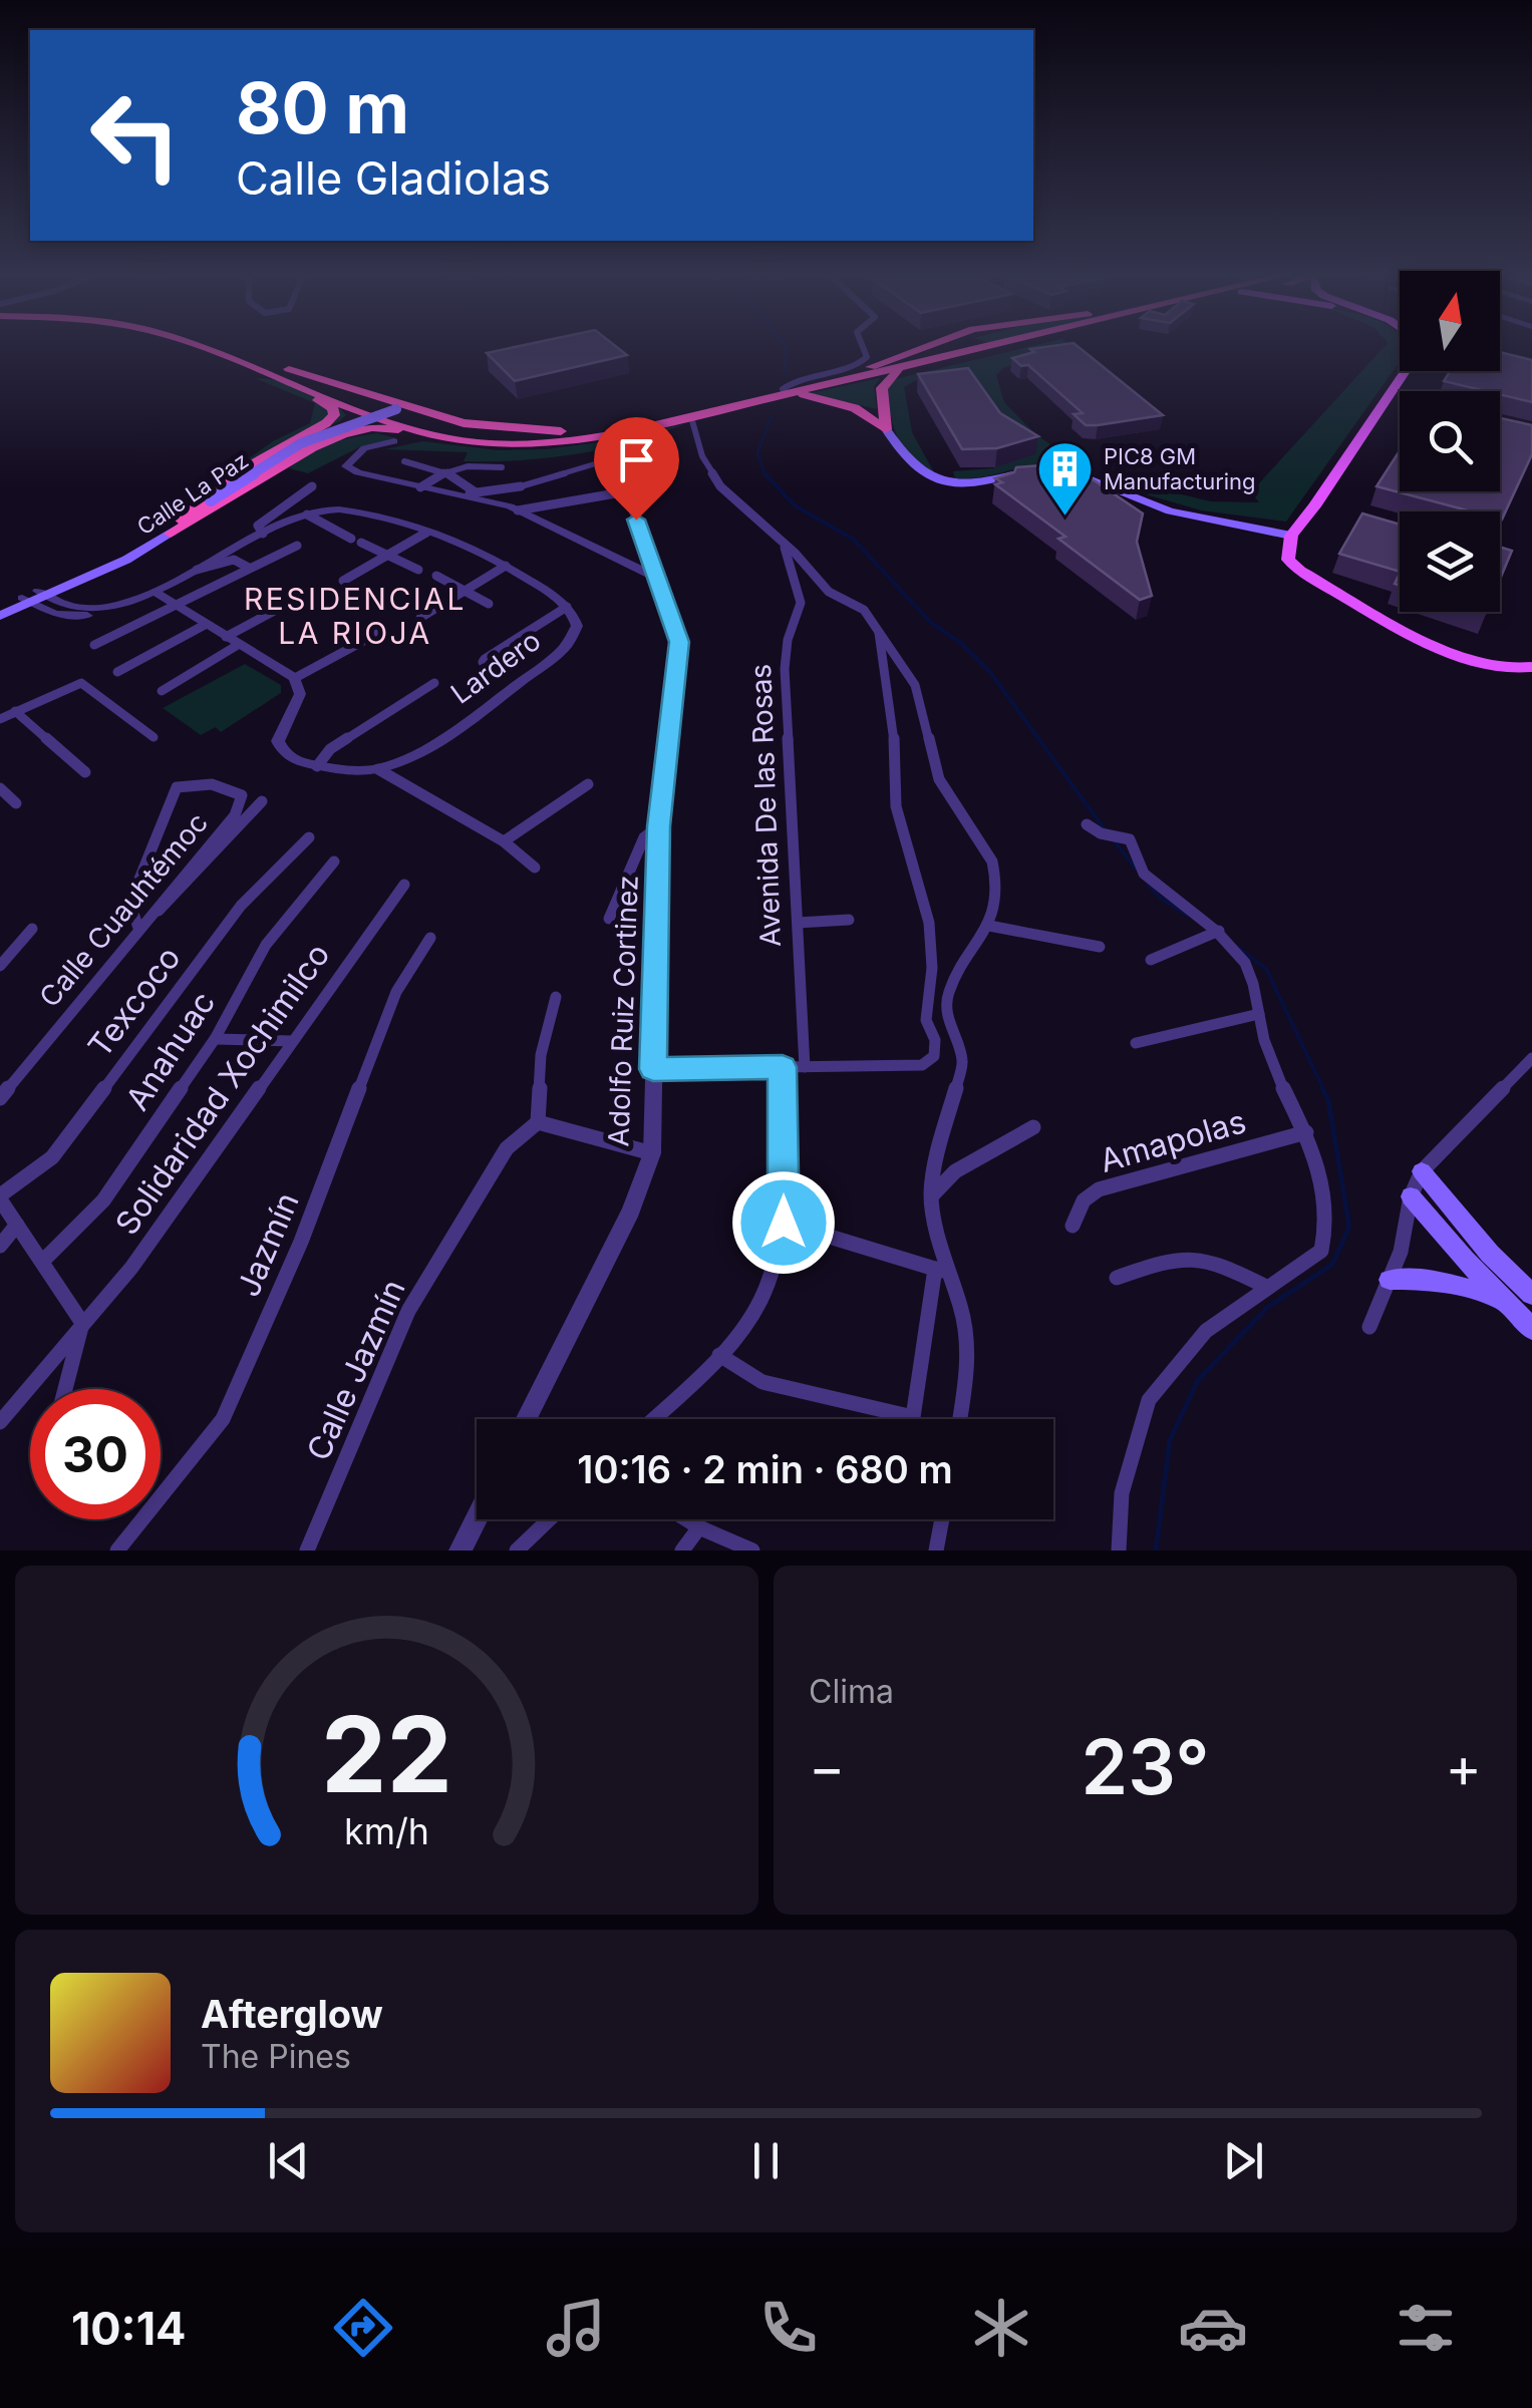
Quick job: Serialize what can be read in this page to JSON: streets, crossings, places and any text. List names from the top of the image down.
{
  "streets": {
    "main road": ["Calle La Paz"],
    "street": [
      "Lardero",
      "Avenida De las Rosas",
      "Calle Cuauhtémoc",
      "Texcoco",
      "Adolfo Ruiz Cortinez",
      "Anahuac",
      "Solidaridad Xochimilco",
      "Amapolas",
      "Jazmín",
      "Calle Jazmín"
    ]
  },
  "crossings": [
    ["Calle La Paz", "Lardero"]
  ],
  "districts": ["RESIDENCIAL LA RIOJA"],
  "places": {
    "building": ["PIC8 GM Manufacturing"]
  },
  "north": "top",
  "page": {
    "turn": ["80 m", "Calle Gladiolas"],
    "limit": "30",
    "trip": "10:16 · 2 min · 680 m",
    "tile": "Clima",
    "heat": ["−", "23°", "+"],
    "song": ["Afterglow", "The Pines"],
    "tabs": "10:14",
    "gauge": ["22", "km/h"]
  }
}
